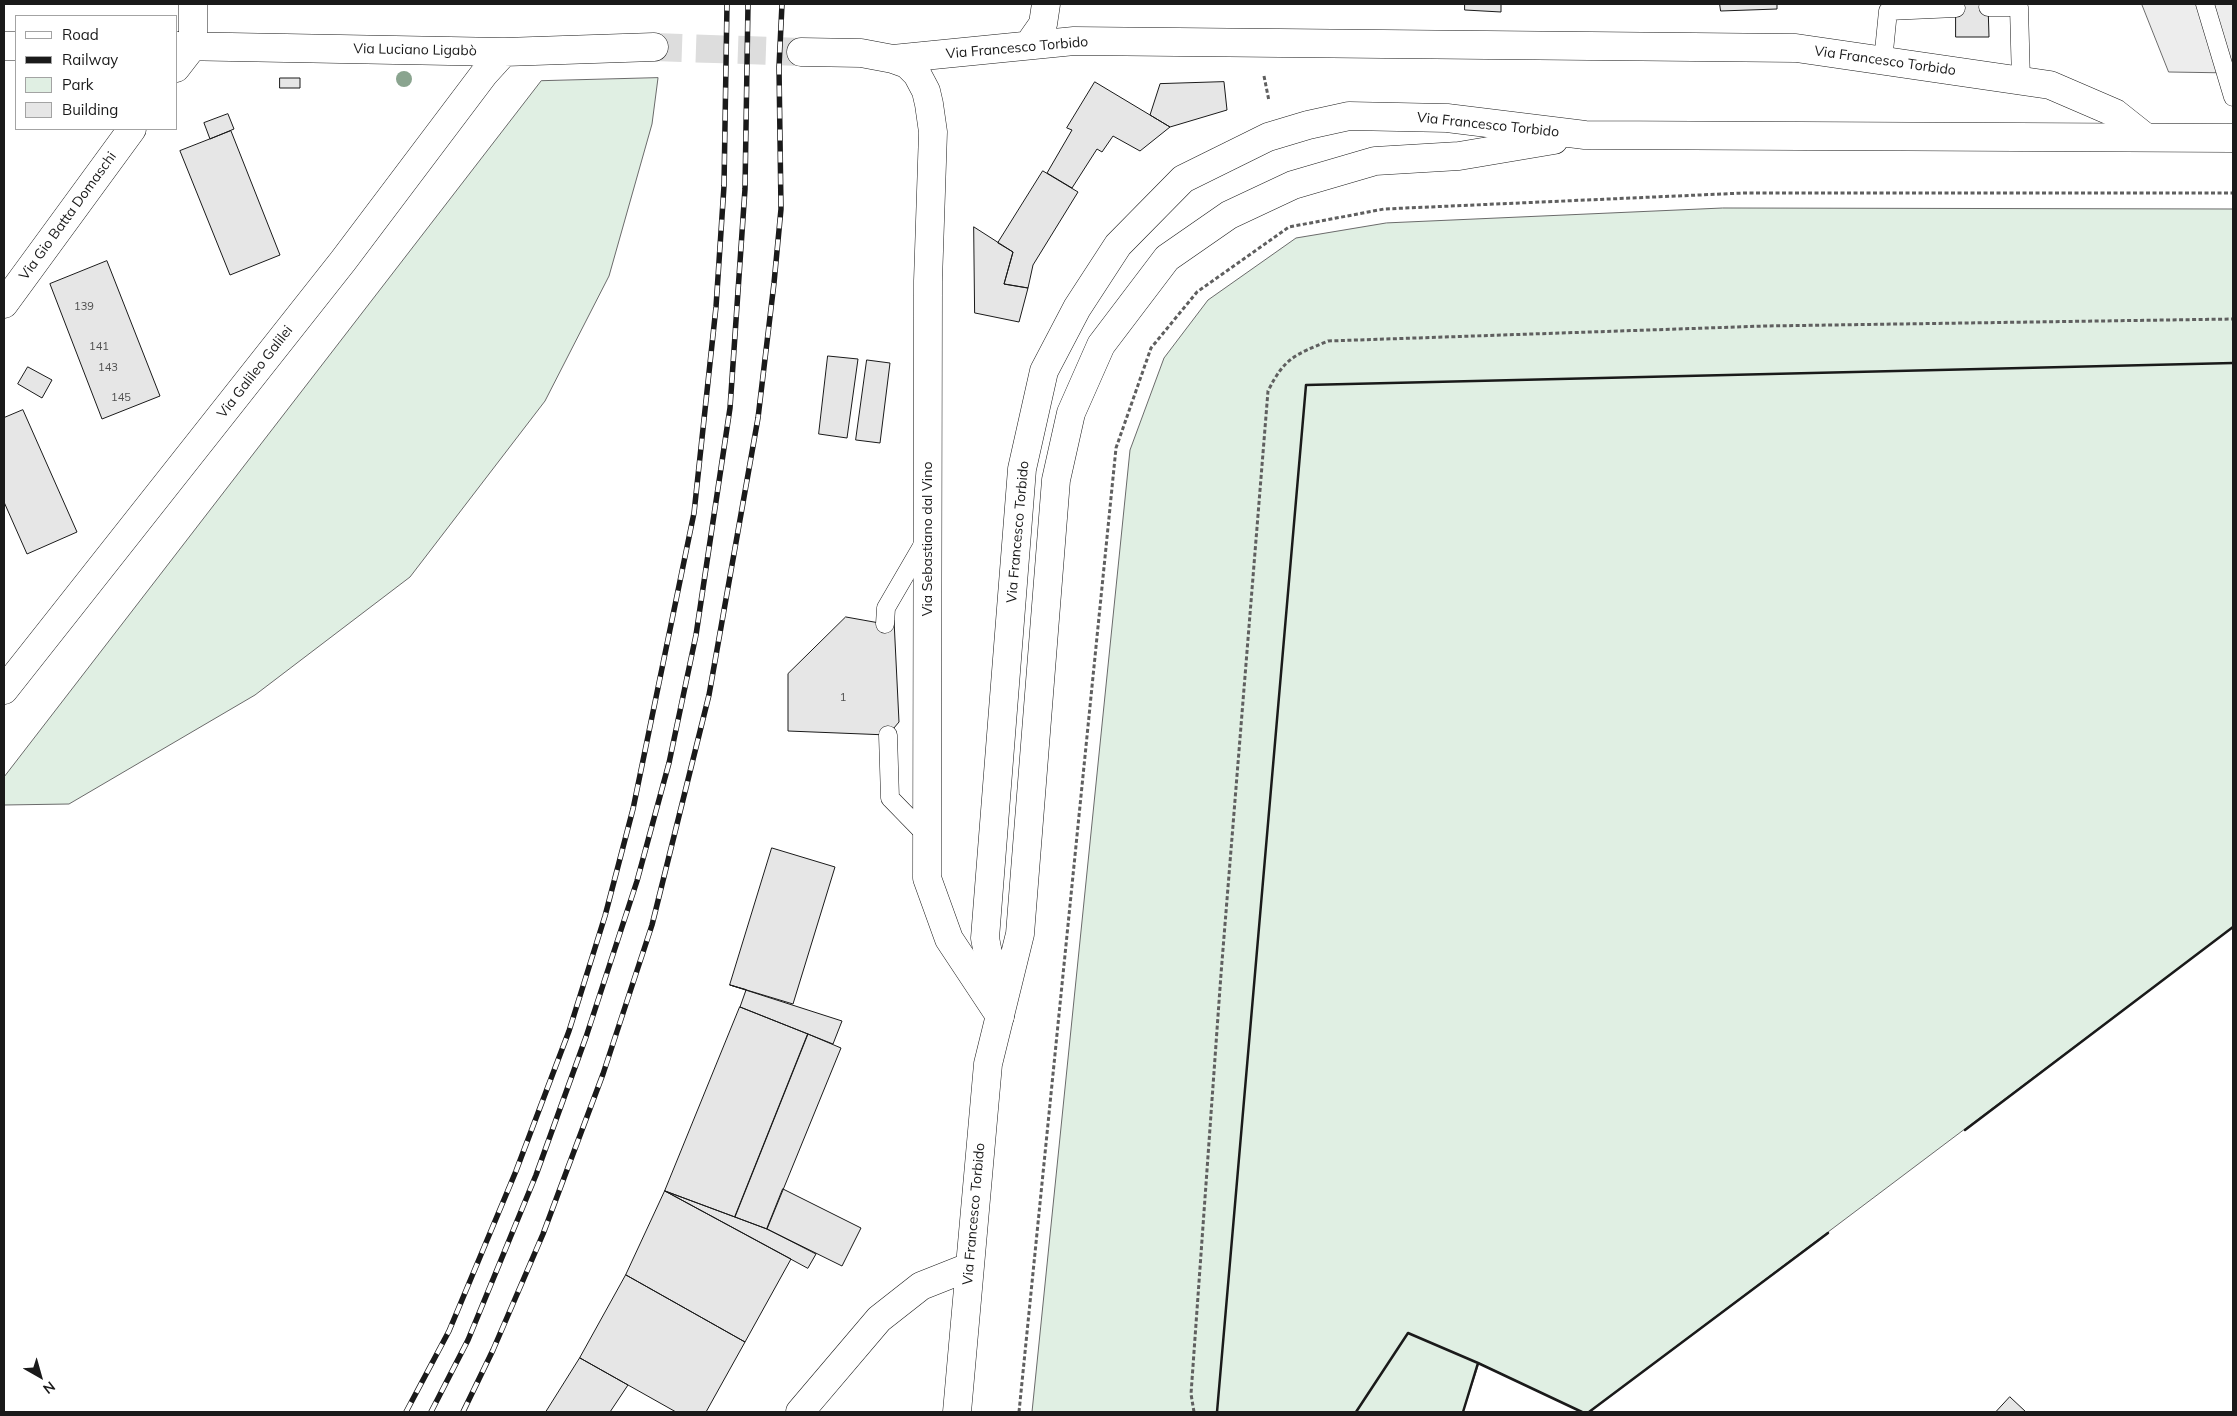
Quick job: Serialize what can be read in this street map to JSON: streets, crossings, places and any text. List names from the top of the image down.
{
  "streets": {
    "street": [
      "Via Francesco Torbido",
      "Via Luciano Ligabò",
      "Via Gio Batta Domaschi",
      "Via Galileo Galilei",
      "Via Sebastiano dal Vino"
    ]
  },
  "crossings": [
    ["Via Francesco Torbido", "Via Sebastiano dal Vino"],
    ["Via Luciano Ligabò", "Via Galileo Galilei"]
  ],
  "house_numbers": [
    "139",
    "141",
    "143",
    "145",
    "1"
  ],
  "legend": [
    "Road",
    "Railway",
    "Park",
    "Building"
  ],
  "north": "bottom right"
}
